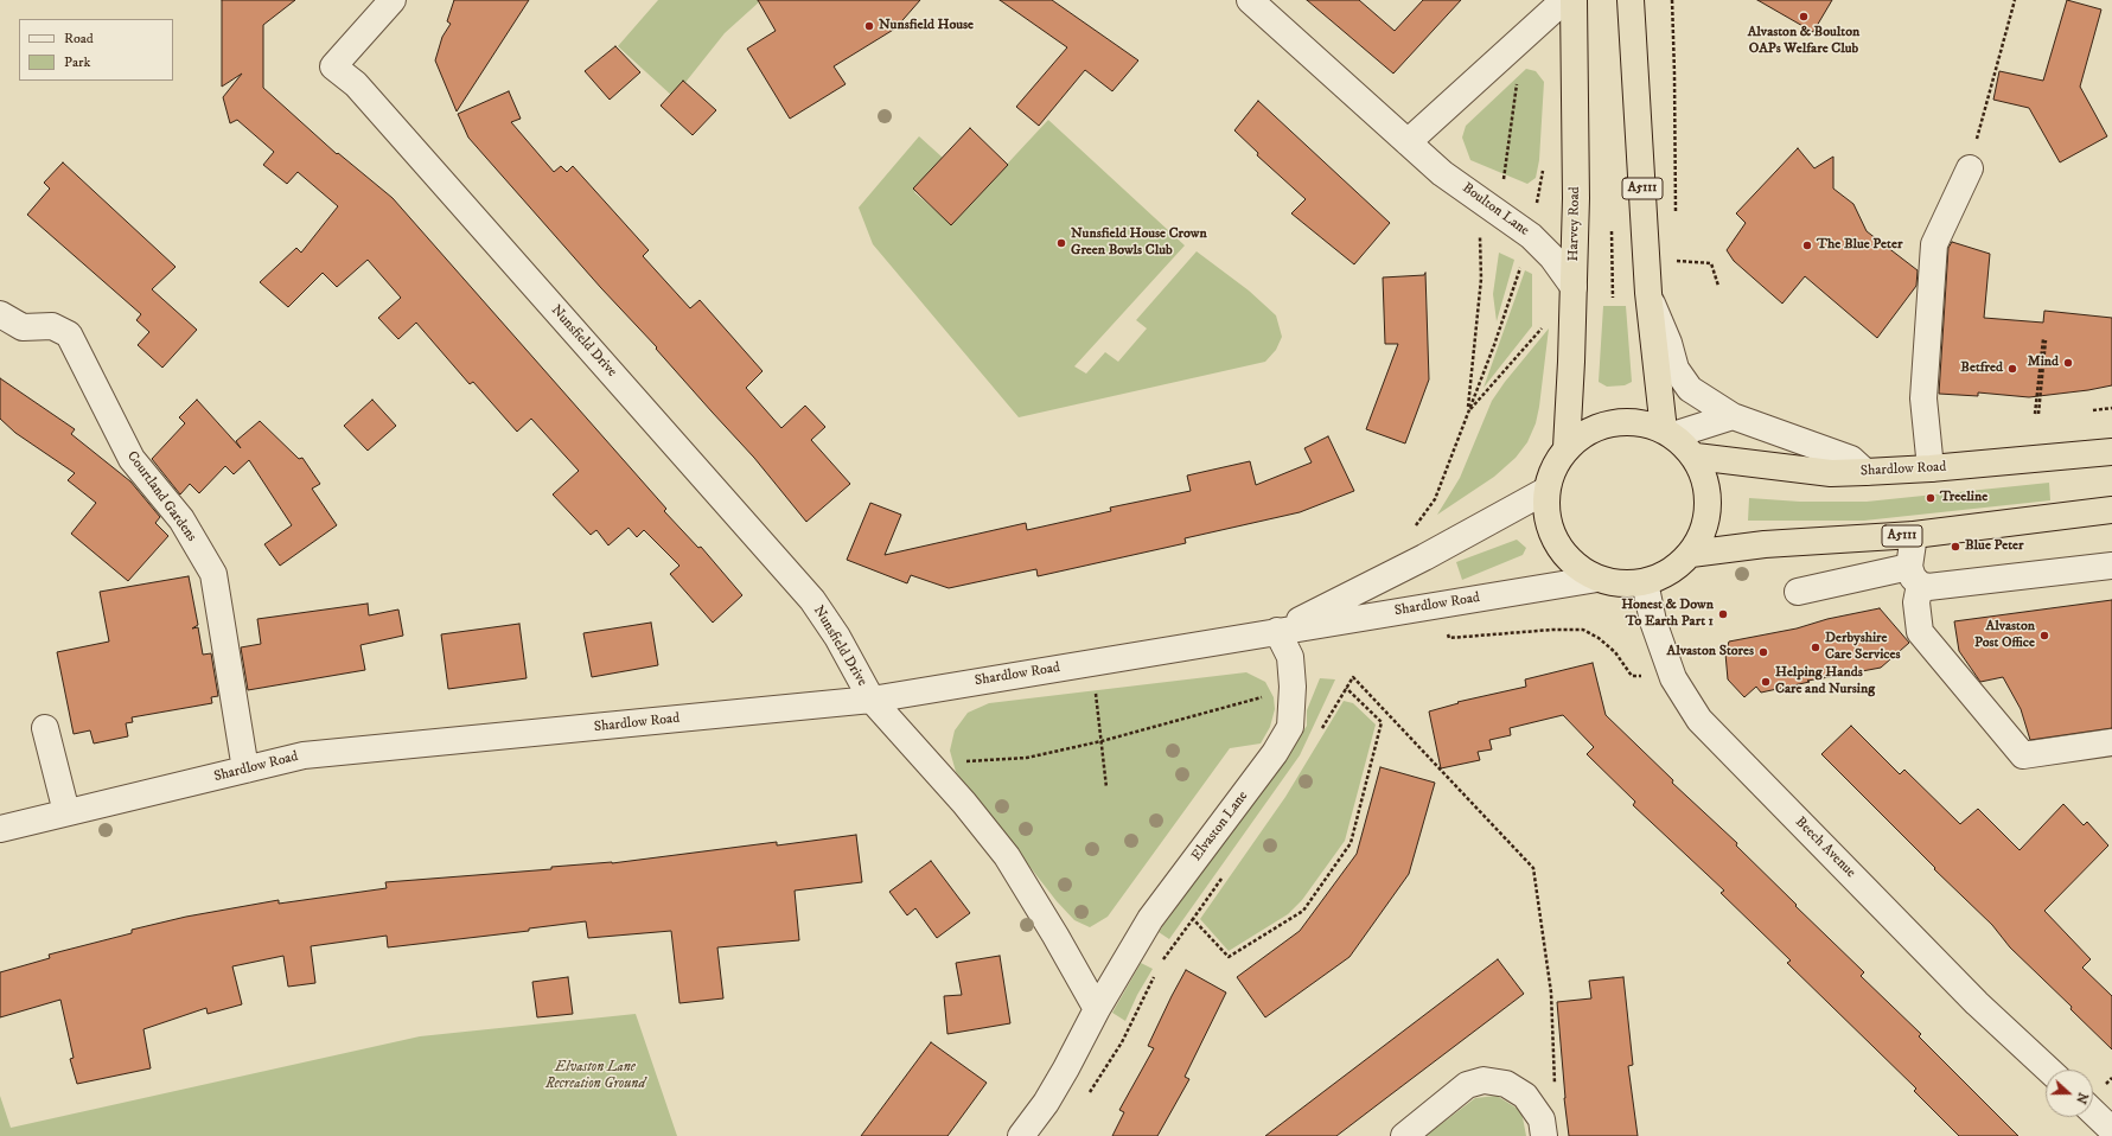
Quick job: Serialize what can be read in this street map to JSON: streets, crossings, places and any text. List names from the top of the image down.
{
  "streets": {
    "highway": ["A5111", "Harvey Road", "Shardlow Road"],
    "street": [
      "Boulton Lane",
      "Nunsfield Drive",
      "Courtland Gardens",
      "Elvaston Lane",
      "Beech Avenue"
    ]
  },
  "crossings": [
    ["A5111", "Harvey Road"],
    ["A5111", "Shardlow Road"],
    ["A5111", "Beech Avenue"],
    ["Boulton Lane", "Harvey Road"],
    ["Harvey Road", "Shardlow Road"],
    ["Harvey Road", "Beech Avenue"],
    ["Nunsfield Drive", "Shardlow Road"],
    ["Shardlow Road", "Courtland Gardens"],
    ["Shardlow Road", "Elvaston Lane"],
    ["Shardlow Road", "Beech Avenue"]
  ],
  "parks": ["Elvaston Lane Recreation Ground"],
  "places": [
    "Alvaston & Boulton OAPs Welfare Club",
    "Nunsfield House",
    "Nunsfield House Crown Green Bowls Club",
    "The Blue Peter",
    "Mind",
    "Betfred",
    "Treeline",
    "Blue Peter",
    "Honest & Down To Earth Part 1",
    "Alvaston Post Office",
    "Derbyshire Care Services",
    "Alvaston Stores",
    "Helping Hands Care and Nursing"
  ],
  "legend": ["Road", "Park"],
  "north": "right"
}
